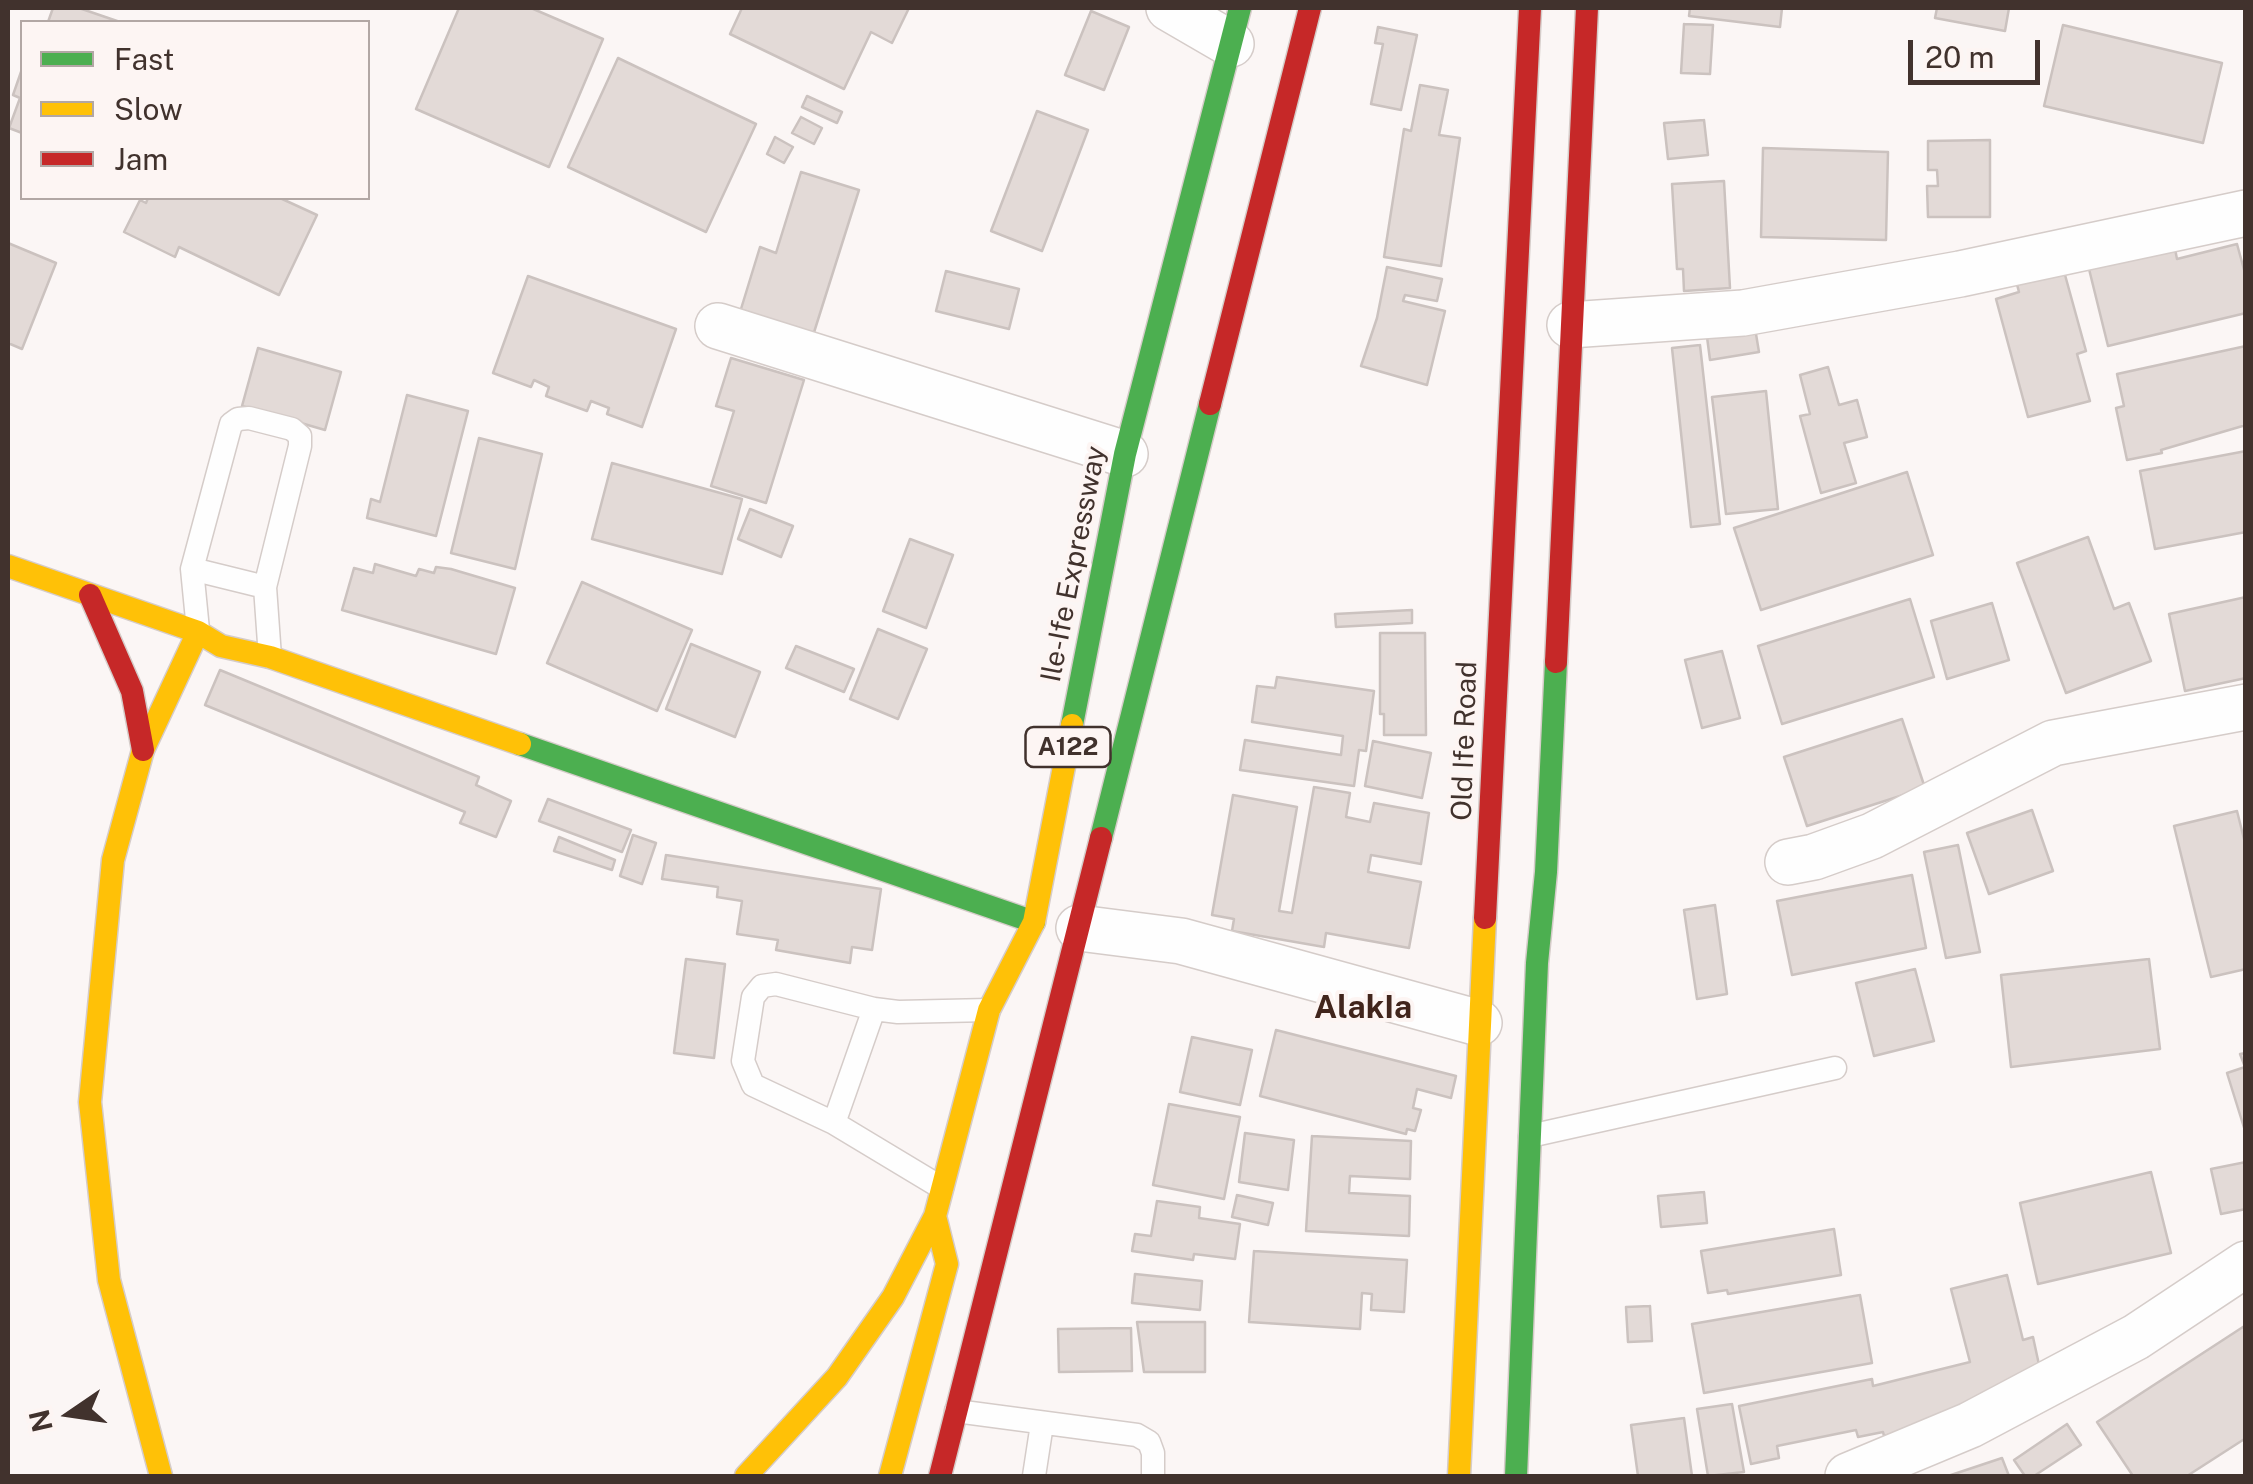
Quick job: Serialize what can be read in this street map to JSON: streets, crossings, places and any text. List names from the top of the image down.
{
  "streets": {
    "main road": ["Ile-Ife Expressway", "Old Ife Road", "A122"]
  },
  "districts": ["AlakIa"],
  "legend": ["Fast", "Slow", "Jam"],
  "scale_bar": "20 m",
  "north": "left"
}
